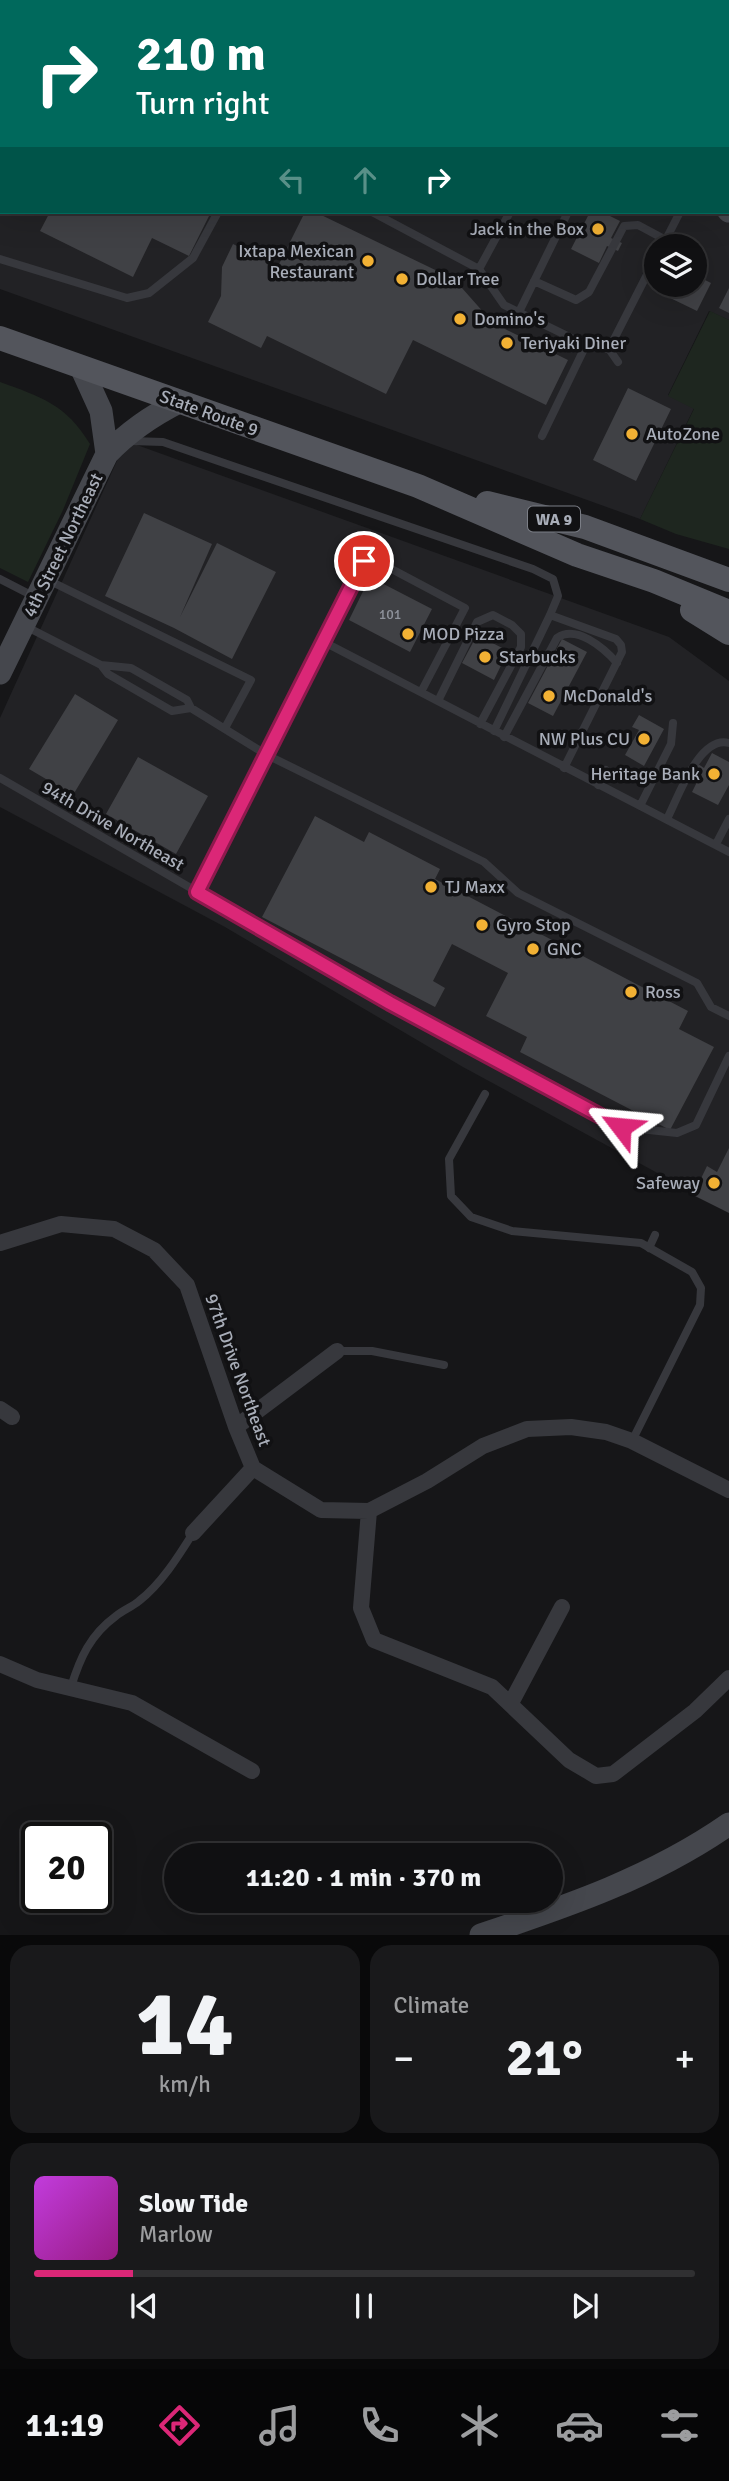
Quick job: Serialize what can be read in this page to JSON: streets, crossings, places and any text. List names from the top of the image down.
{
  "streets": {
    "main road": ["State Route 9", "WA 9"],
    "street": ["4th Street Northeast", "97th Drive Northeast"],
    "lane": ["94th Drive Northeast"]
  },
  "places": [
    "Jack in the Box",
    "Ixtapa Mexican Restaurant",
    "Dollar Tree",
    "Domino's",
    "Teriyaki Diner",
    "AutoZone",
    "MOD Pizza",
    "Starbucks",
    "McDonald's",
    "NW Plus CU",
    "Heritage Bank",
    "TJ Maxx",
    "Gyro Stop",
    "GNC",
    "Ross",
    "Safeway"
  ],
  "house_numbers": ["101"],
  "page": {
    "turn": ["210 m", "Turn right"],
    "limit": "20",
    "trip": "11:20 · 1 min · 370 m",
    "tile": [
      ["14", "km/h"],
      "Climate"
    ],
    "heat": ["−", "21°", "+"],
    "song": ["Slow Tide", "Marlow"],
    "tabs": "11:19"
  }
}
